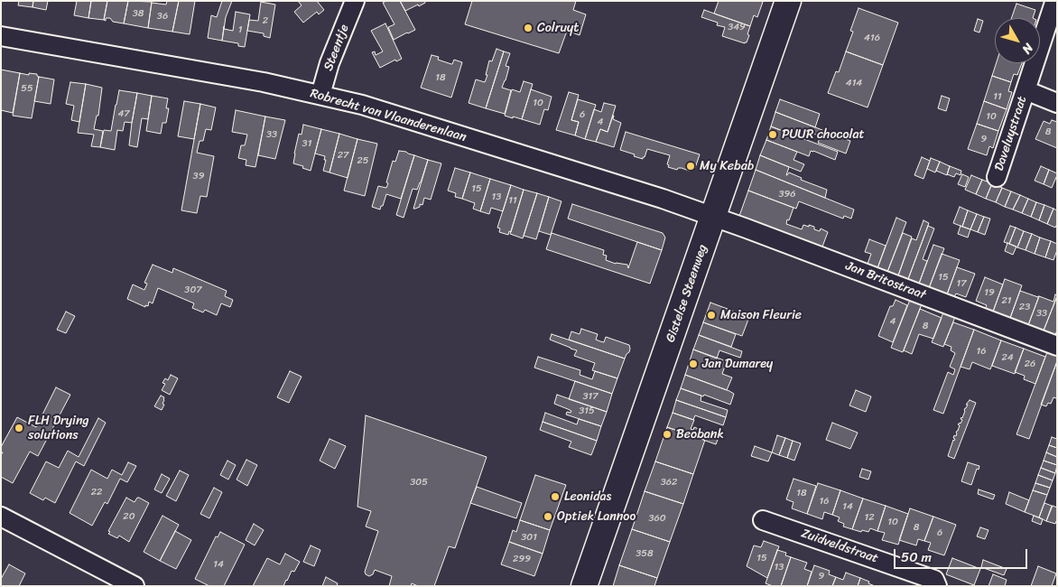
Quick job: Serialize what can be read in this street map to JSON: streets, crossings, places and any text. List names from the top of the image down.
{
  "streets": {
    "main road": ["Gistelse Steenweg"],
    "street": [
      "Steentje",
      "Robrecht van Vlaanderenlaan",
      "Daveluystraat",
      "Jan Britostraat",
      "Zuidveldstraat"
    ]
  },
  "crossings": [
    ["Steentje", "Robrecht van Vlaanderenlaan"],
    ["Robrecht van Vlaanderenlaan", "Jan Britostraat"],
    ["Robrecht van Vlaanderenlaan", "Gistelse Steenweg"],
    ["Jan Britostraat", "Gistelse Steenweg"]
  ],
  "places": [
    "Colruyt",
    "PUUR chocolat",
    "My Kebab",
    "Maison Fleurie",
    "Jan Dumarey",
    "FLH Drying solutions",
    "Beobank",
    "Leonidas",
    "Optiek Lannoo"
  ],
  "house_numbers": [
    "38",
    "36",
    "2",
    "349",
    "1",
    "416",
    "18",
    "414",
    "55",
    "11",
    "10",
    "47",
    "6",
    "10",
    "4",
    "8",
    "33",
    "9",
    "31",
    "27",
    "25",
    "39",
    "15",
    "396",
    "13",
    "11",
    "15",
    "17",
    "307",
    "19",
    "21",
    "23",
    "33",
    "4",
    "8",
    "16",
    "24",
    "26",
    "317",
    "315",
    "305",
    "362",
    "22",
    "18",
    "16",
    "14",
    "20",
    "12",
    "360",
    "10",
    "8",
    "6",
    "301",
    "358",
    "15",
    "299",
    "14",
    "13",
    "9"
  ],
  "scale_bar": "50 m",
  "north": "bottom right"
}
